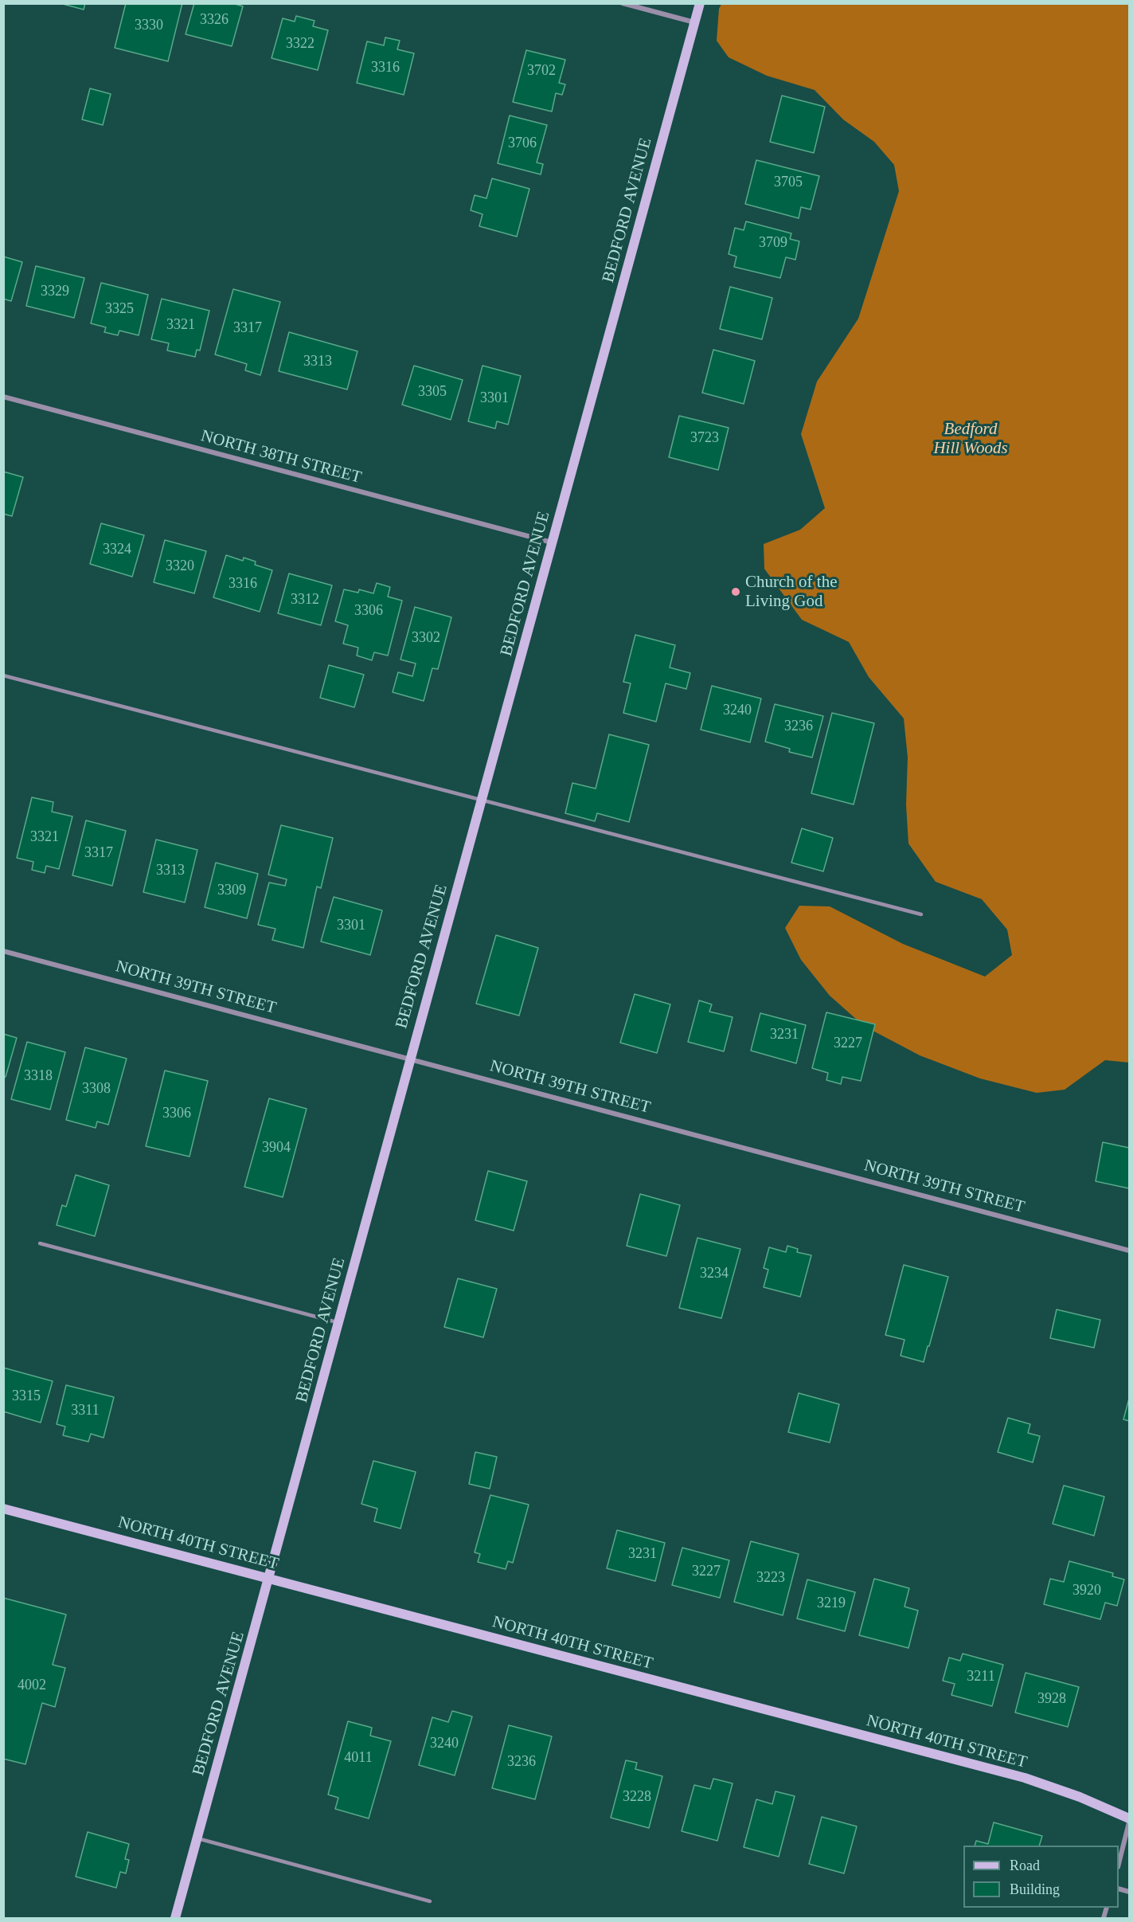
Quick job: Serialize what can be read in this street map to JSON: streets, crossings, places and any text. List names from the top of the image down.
{
  "streets": {
    "street": [
      "BEDFORD AVENUE",
      "NORTH 38TH STREET",
      "NORTH 39TH STREET",
      "NORTH 40TH STREET"
    ]
  },
  "crossings": [
    ["BEDFORD AVENUE", "NORTH 38TH STREET"],
    ["BEDFORD AVENUE", "NORTH 39TH STREET"],
    ["BEDFORD AVENUE", "NORTH 40TH STREET"]
  ],
  "parks": ["Bedford Hill Woods"],
  "places": ["Church of the Living God"],
  "house_numbers": [
    "3326",
    "3330",
    "3322",
    "3316",
    "3702",
    "3706",
    "3705",
    "3709",
    "3329",
    "3325",
    "3321",
    "3317",
    "3313",
    "3305",
    "3301",
    "3723",
    "3324",
    "3320",
    "3316",
    "3312",
    "3306",
    "3302",
    "3240",
    "3236",
    "3321",
    "3317",
    "3313",
    "3309",
    "3301",
    "3231",
    "3227",
    "3318",
    "3308",
    "3306",
    "3904",
    "3234",
    "3315",
    "3311",
    "3231",
    "3227",
    "3223",
    "3920",
    "3219",
    "3211",
    "4002",
    "3928",
    "3240",
    "4011",
    "3236",
    "3228"
  ],
  "legend": ["Road", "Building"]
}
